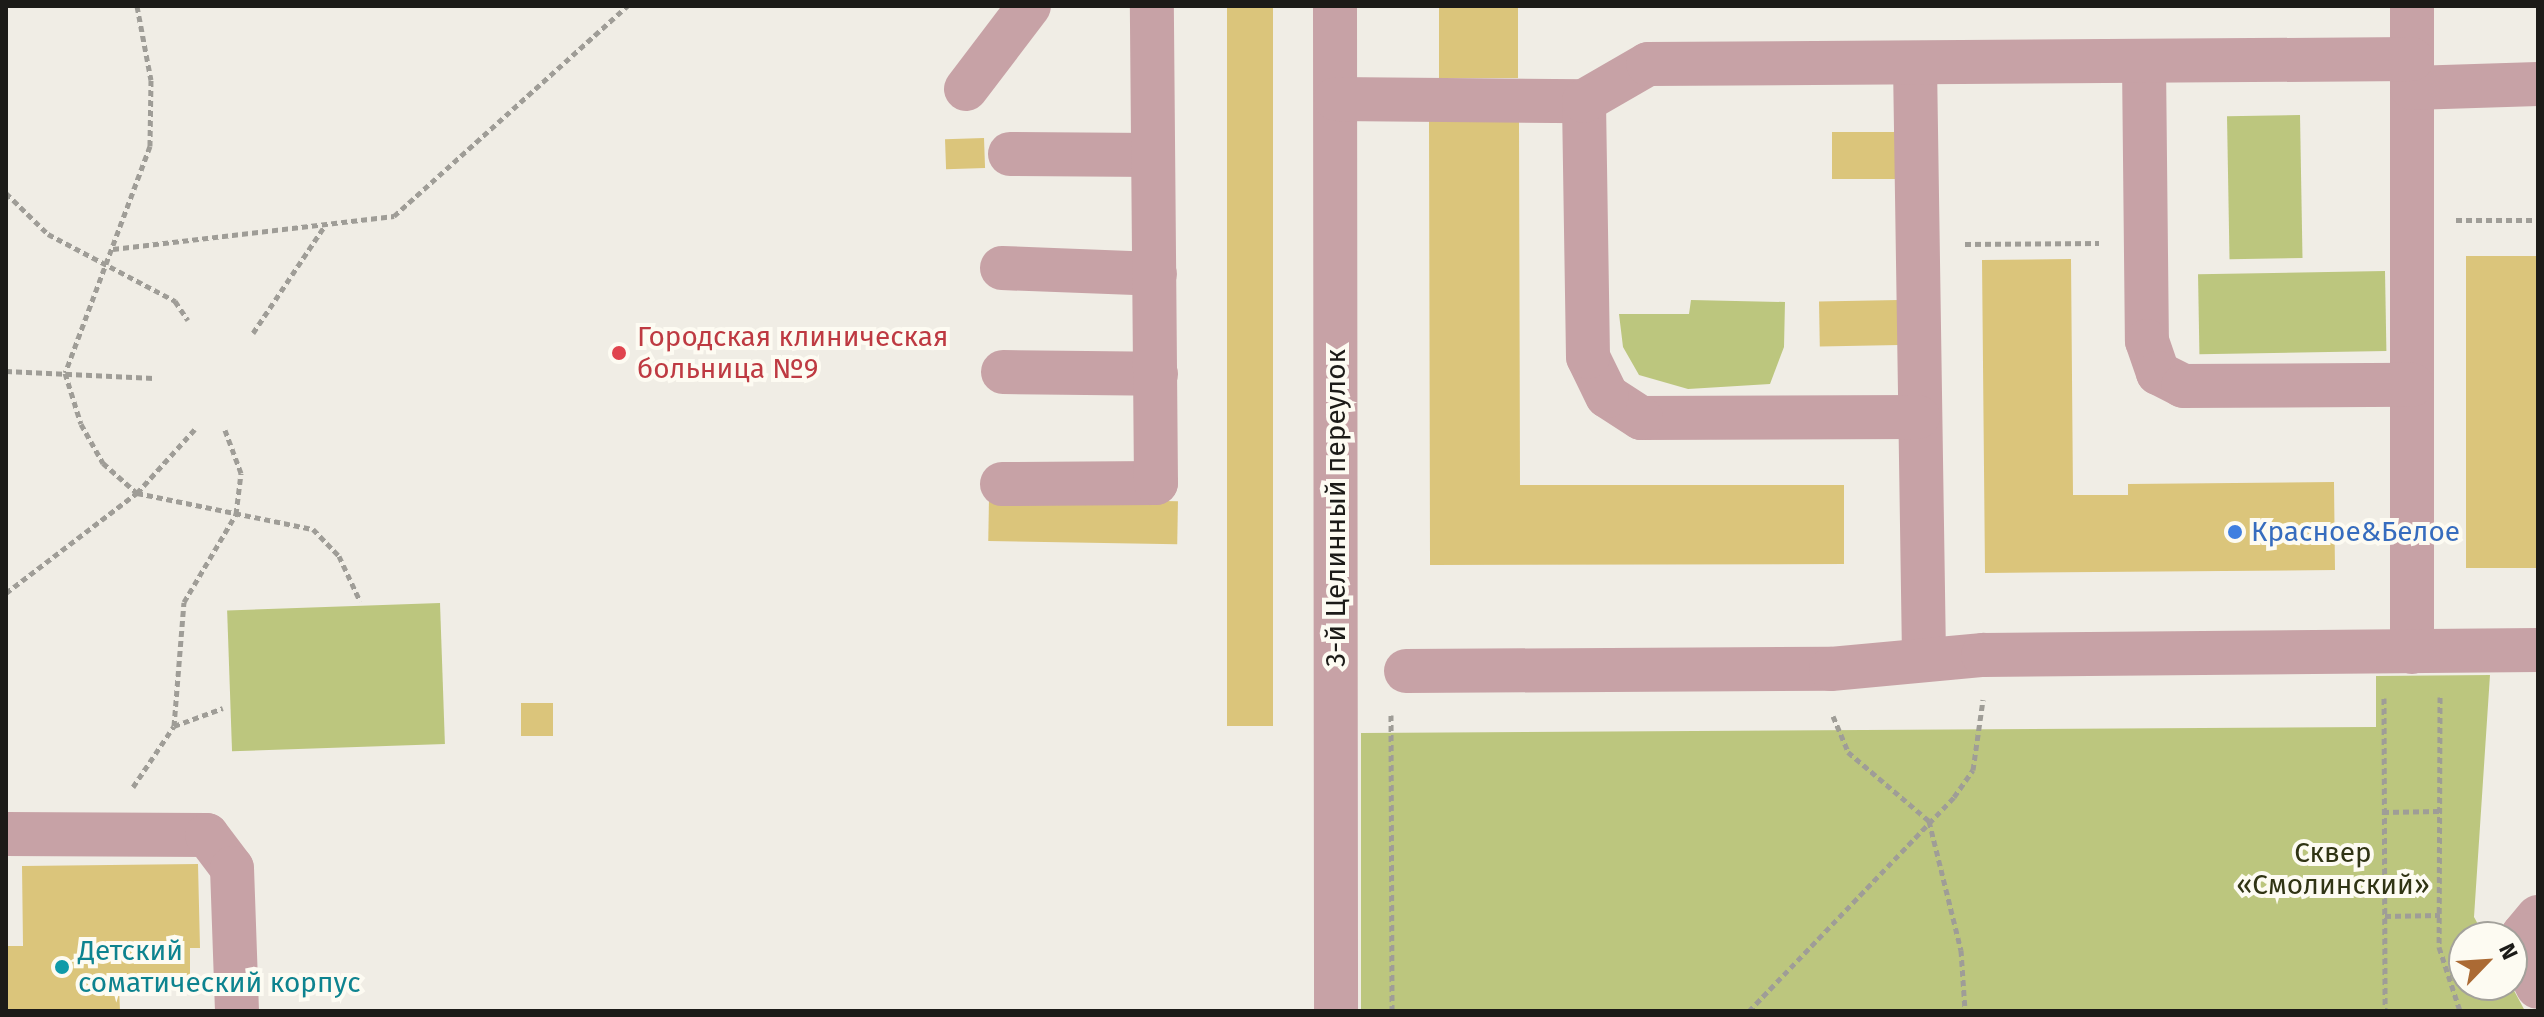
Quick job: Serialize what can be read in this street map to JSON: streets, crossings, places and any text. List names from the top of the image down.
{
  "streets": {
    "street": ["3-й Целинный переулок"]
  },
  "parks": ["Сквер «Смолинский»"],
  "places": ["Городская клиническая больница №9", "Красное&Белое", "Детский соматический корпус"],
  "north": "top right"
}
